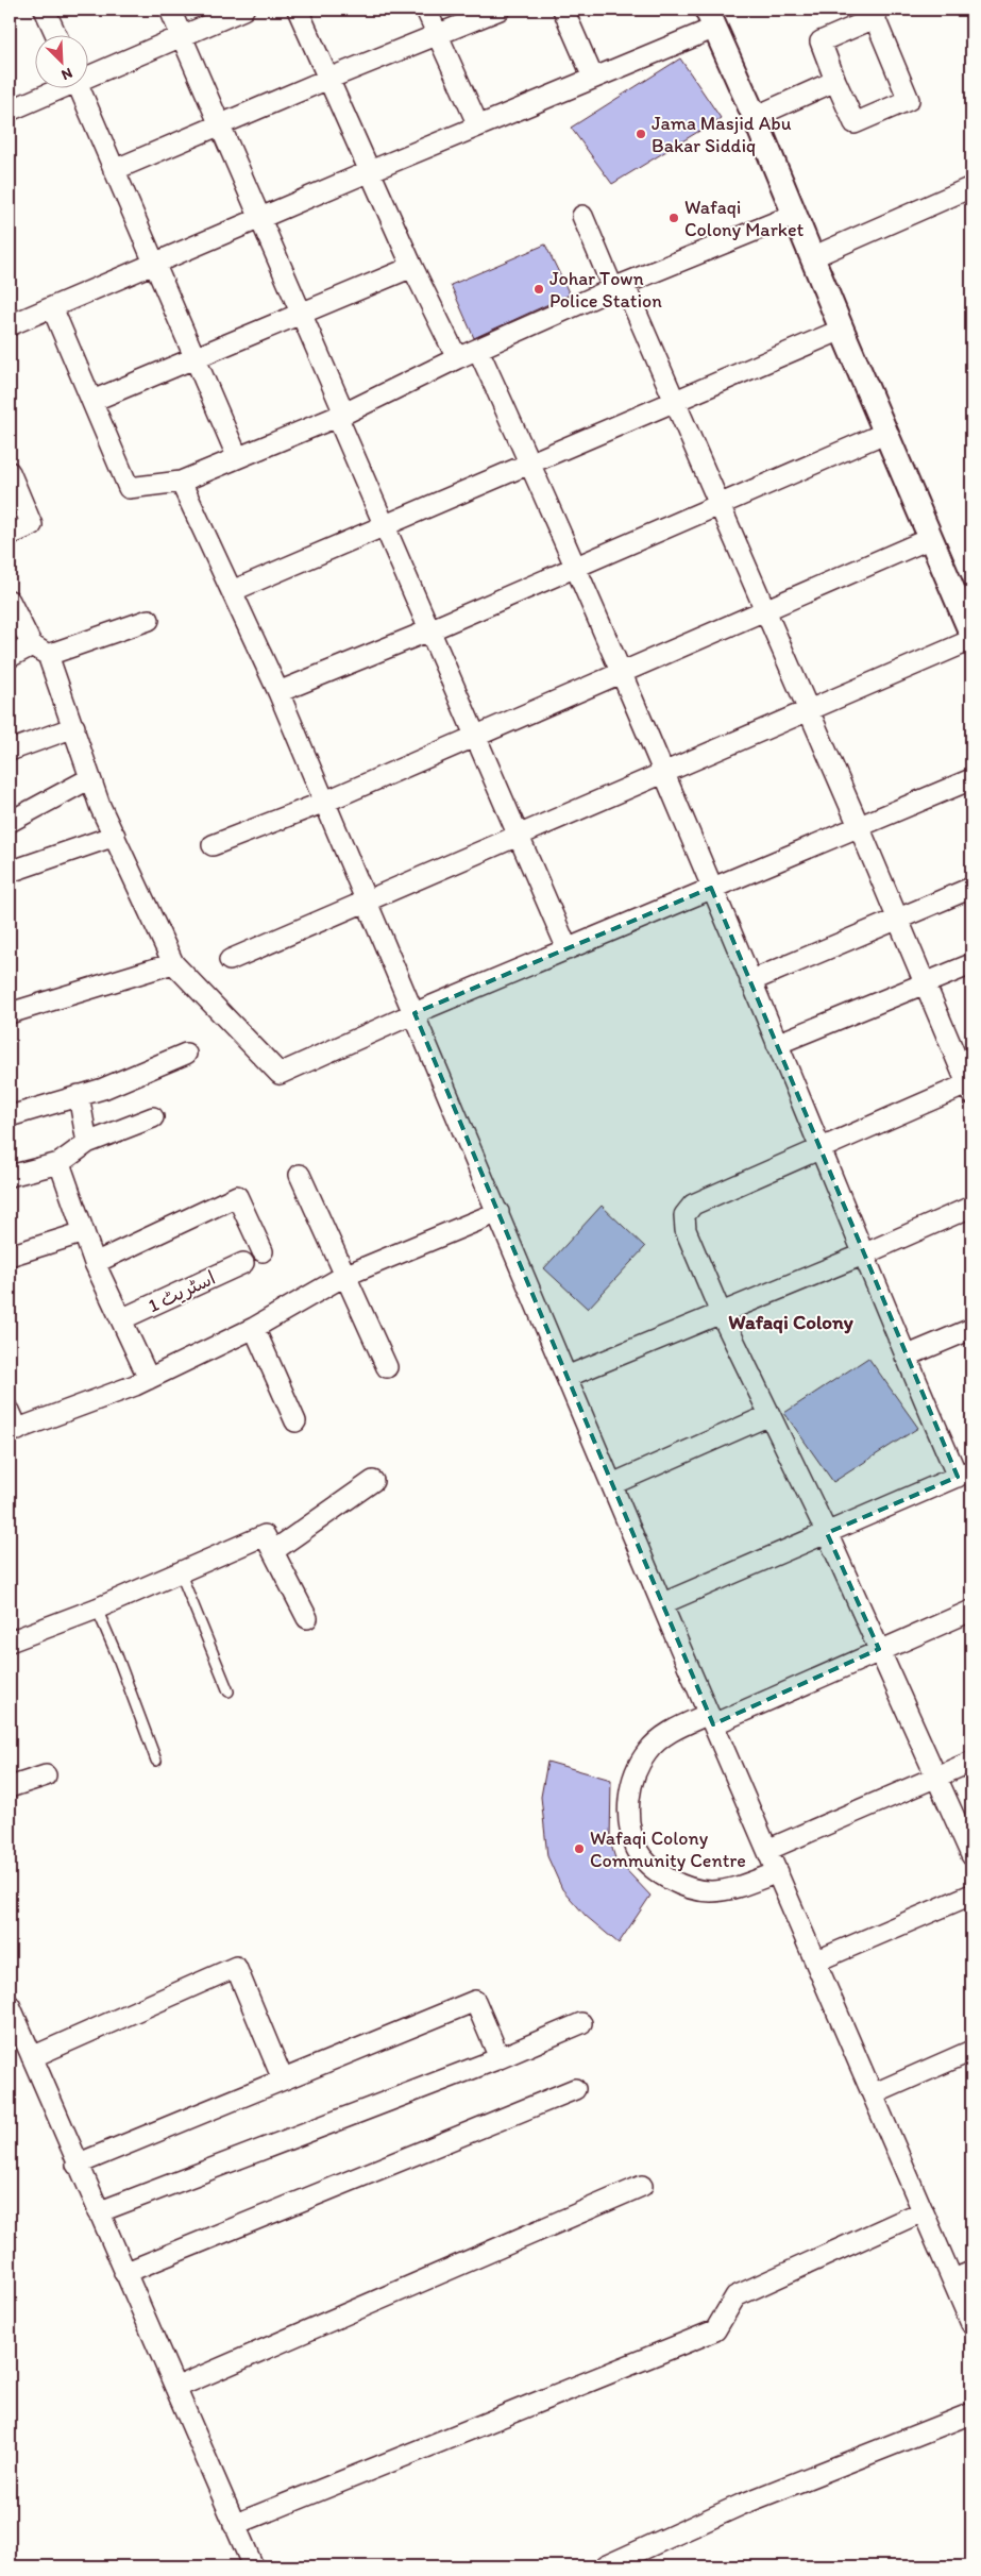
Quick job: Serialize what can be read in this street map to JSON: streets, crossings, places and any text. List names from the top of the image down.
{
  "streets": {
    "street": ["اسٹریٹ 1"]
  },
  "districts": ["Wafaqi Colony"],
  "places": [
    "Jama Masjid Abu Bakar Siddiq",
    "Wafaqi Colony Market",
    "Johar Town Police Station",
    "Wafaqi Colony Community Centre"
  ],
  "north": "bottom right"
}
